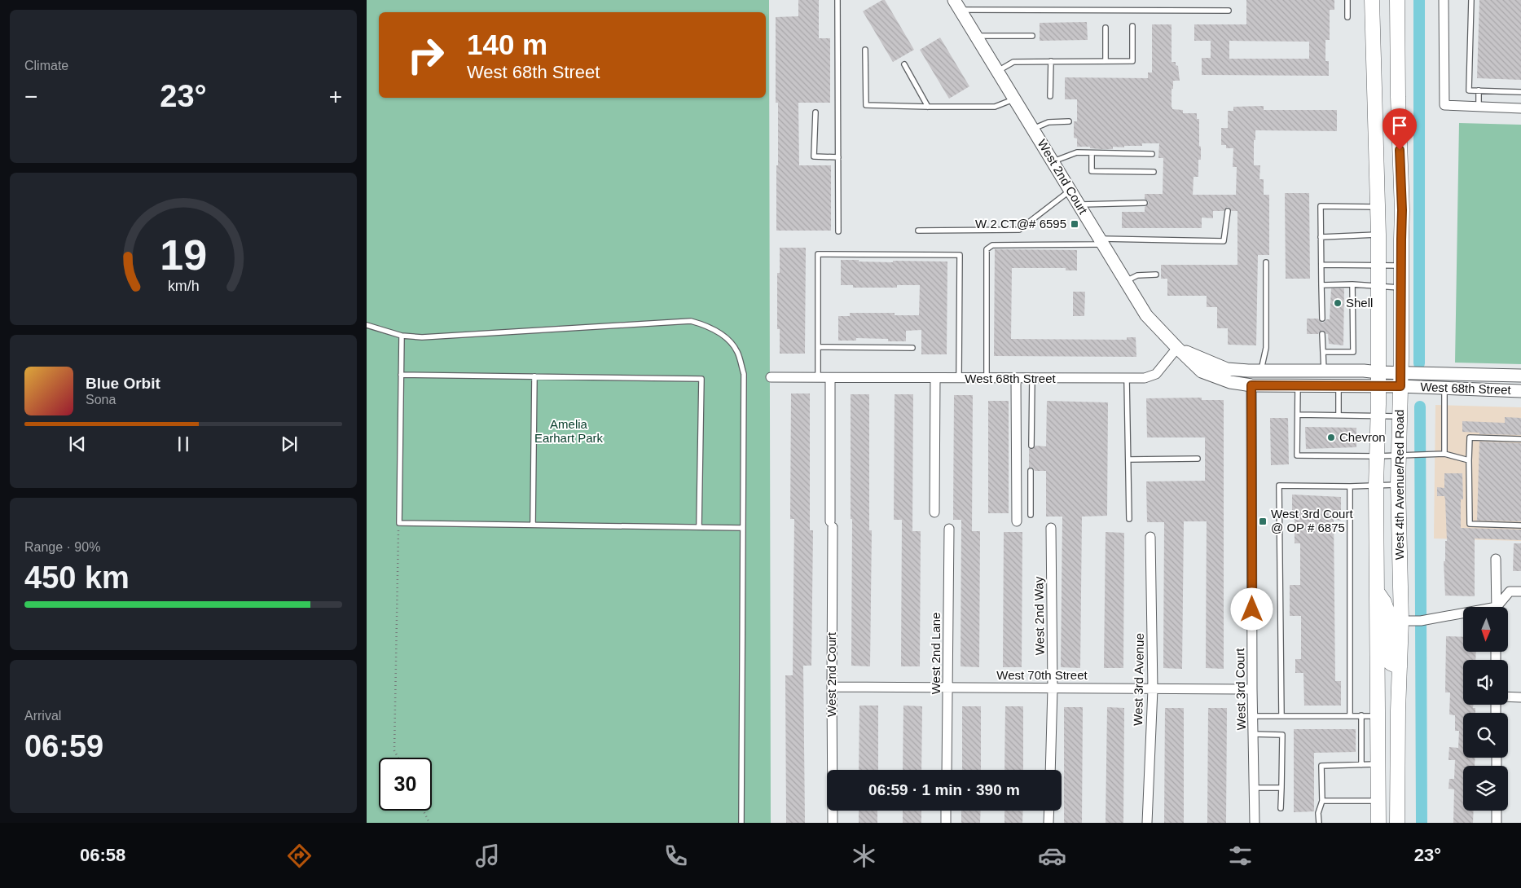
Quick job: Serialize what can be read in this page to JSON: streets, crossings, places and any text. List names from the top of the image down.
{
  "streets": {
    "main road": ["West 2nd Court", "West 68th Street", "West 4th Avenue/Red Road"],
    "street": [
      "West 2nd Way",
      "West 2nd Lane",
      "West 70th Street",
      "West 3rd Avenue",
      "West 3rd Court"
    ]
  },
  "crossings": [
    ["West 2nd Court", "West 68th Street"],
    ["West 2nd Court", "West 70th Street"],
    ["West 68th Street", "West 4th Avenue/Red Road"],
    ["West 68th Street", "West 3rd Court"],
    ["West 2nd Way", "West 70th Street"],
    ["West 2nd Lane", "West 70th Street"],
    ["West 70th Street", "West 3rd Avenue"],
    ["West 70th Street", "West 3rd Court"]
  ],
  "parks": ["Amelia Earhart Park"],
  "places": {
    "transit": ["W 2 CT@# 6595", "West 3rd Court @ OP # 6875"],
    "other": ["Shell", "Chevron"]
  },
  "north": "bottom",
  "page": {
    "tile": [
      "Climate",
      ["Range · 90%", "450 km"],
      ["Arrival", "06:59"]
    ],
    "turn": ["140 m", "West 68th Street"],
    "heat": ["−", "23°", "+"],
    "song": ["Blue Orbit", "Sona"],
    "limit": "30",
    "trip": "06:59 · 1 min · 390 m",
    "tabs": ["06:58", "23°"],
    "gauge": ["19", "km/h"]
  }
}
